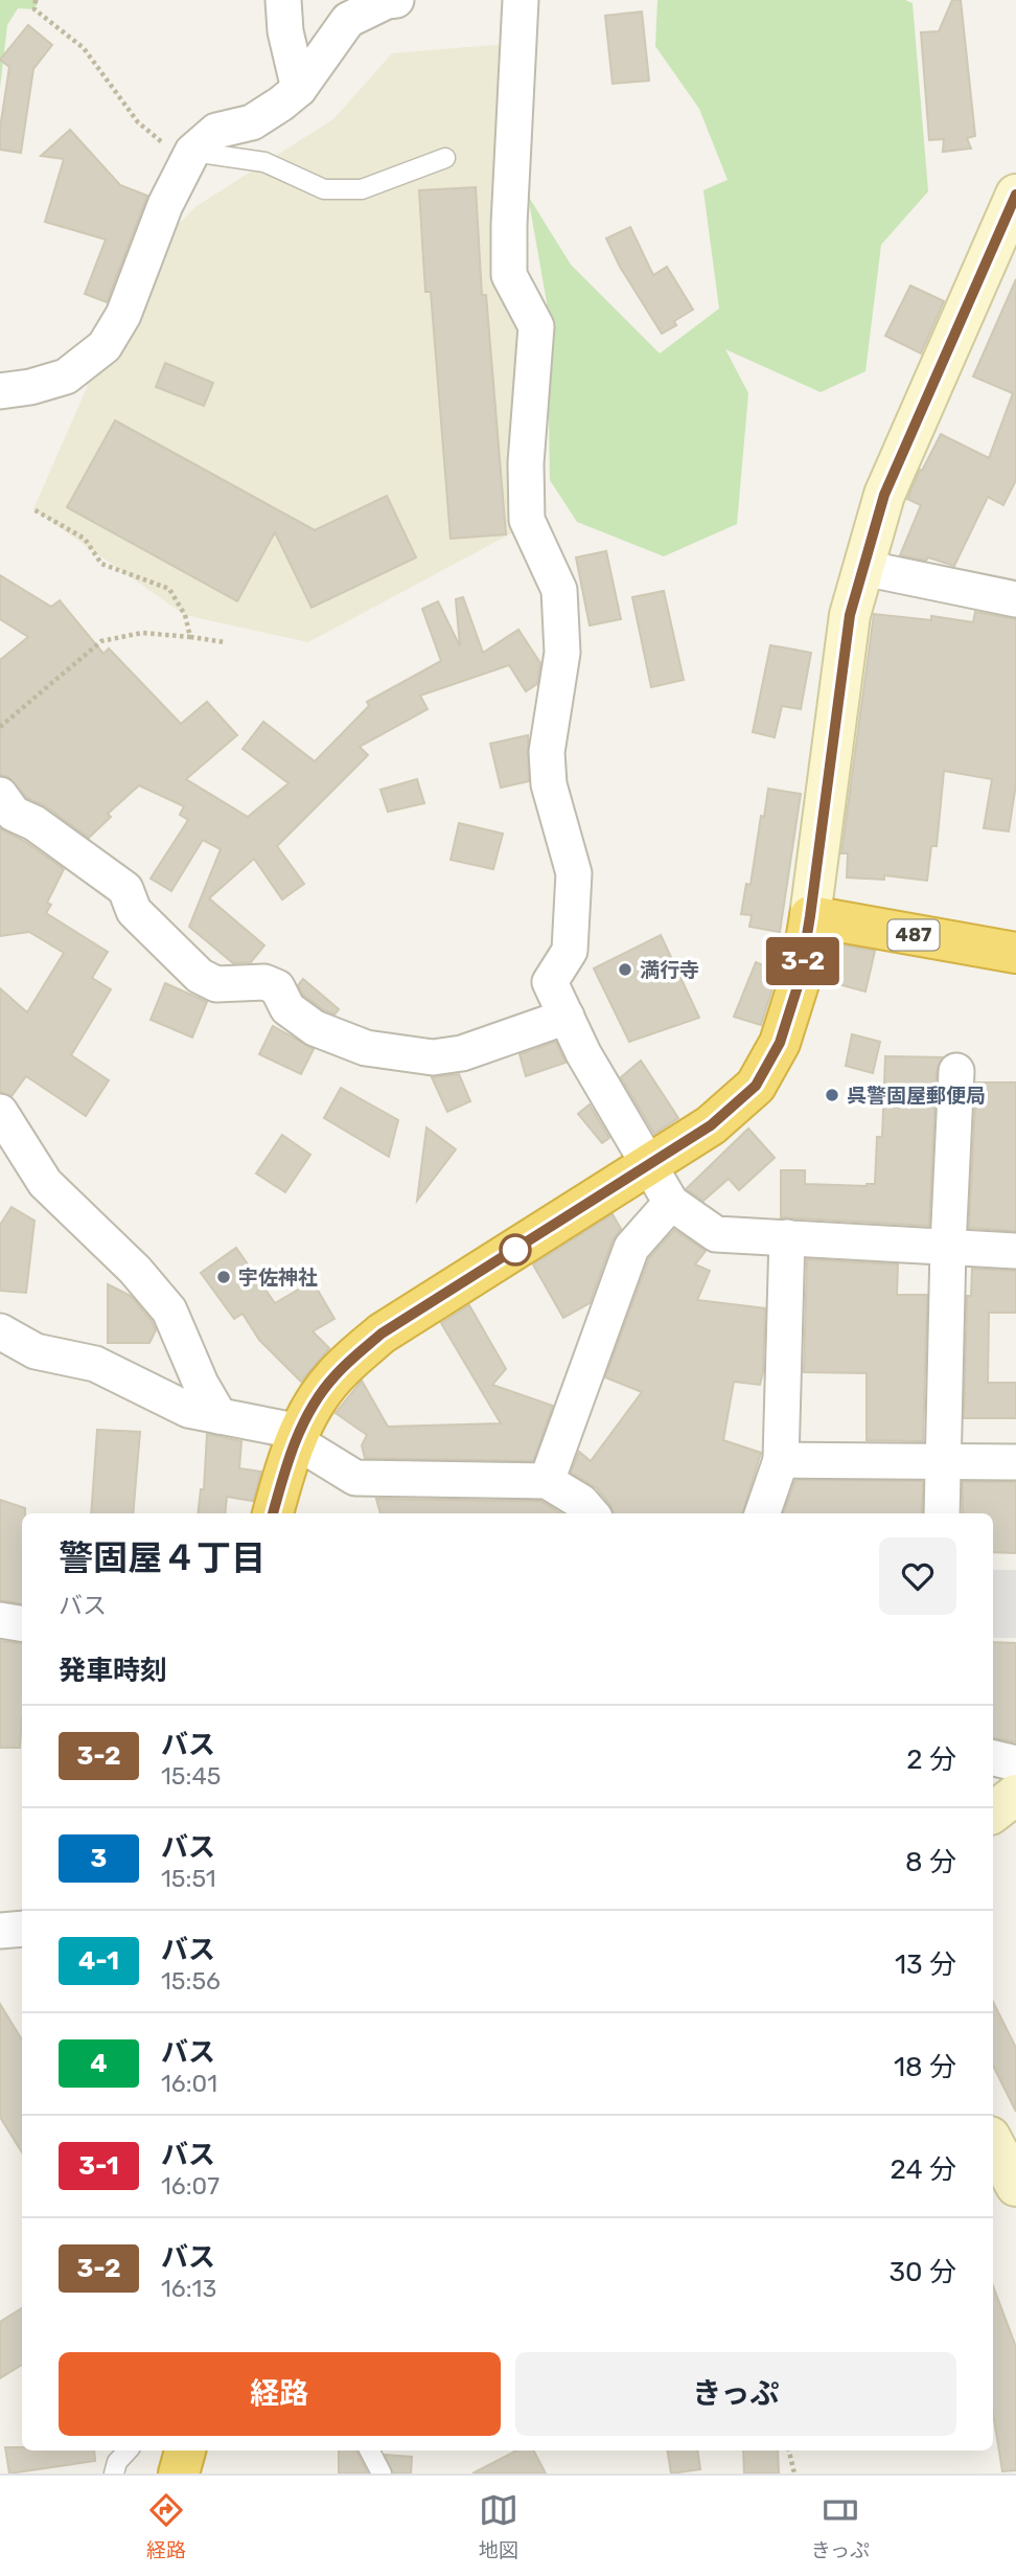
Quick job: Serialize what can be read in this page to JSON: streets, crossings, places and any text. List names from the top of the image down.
{
  "streets": {
    "highway": ["487"]
  },
  "places": ["満行寺", "呉警固屋郵便局", "宇佐神社"],
  "lines": ["bus line 3-2"],
  "page": {
    "on_map": "3-2",
    "heading": [
      ["警固屋４丁目", "バス"],
      "発車時刻"
    ],
    "list": [
      {
        "mark": "3-2",
        "name": "バス",
        "note": "15:45",
        "value": "2 分"
      },
      {
        "mark": "3",
        "name": "バス",
        "note": "15:51",
        "value": "8 分"
      },
      {
        "mark": "4-1",
        "name": "バス",
        "note": "15:56",
        "value": "13 分"
      },
      {
        "mark": "4",
        "name": "バス",
        "note": "16:01",
        "value": "18 分"
      },
      {
        "mark": "3-1",
        "name": "バス",
        "note": "16:07",
        "value": "24 分"
      },
      {
        "mark": "3-2",
        "name": "バス",
        "note": "16:13",
        "value": "30 分"
      }
    ],
    "buttons": ["経路", "きっぷ"],
    "tabs": ["経路", "地図", "きっぷ"]
  }
}
